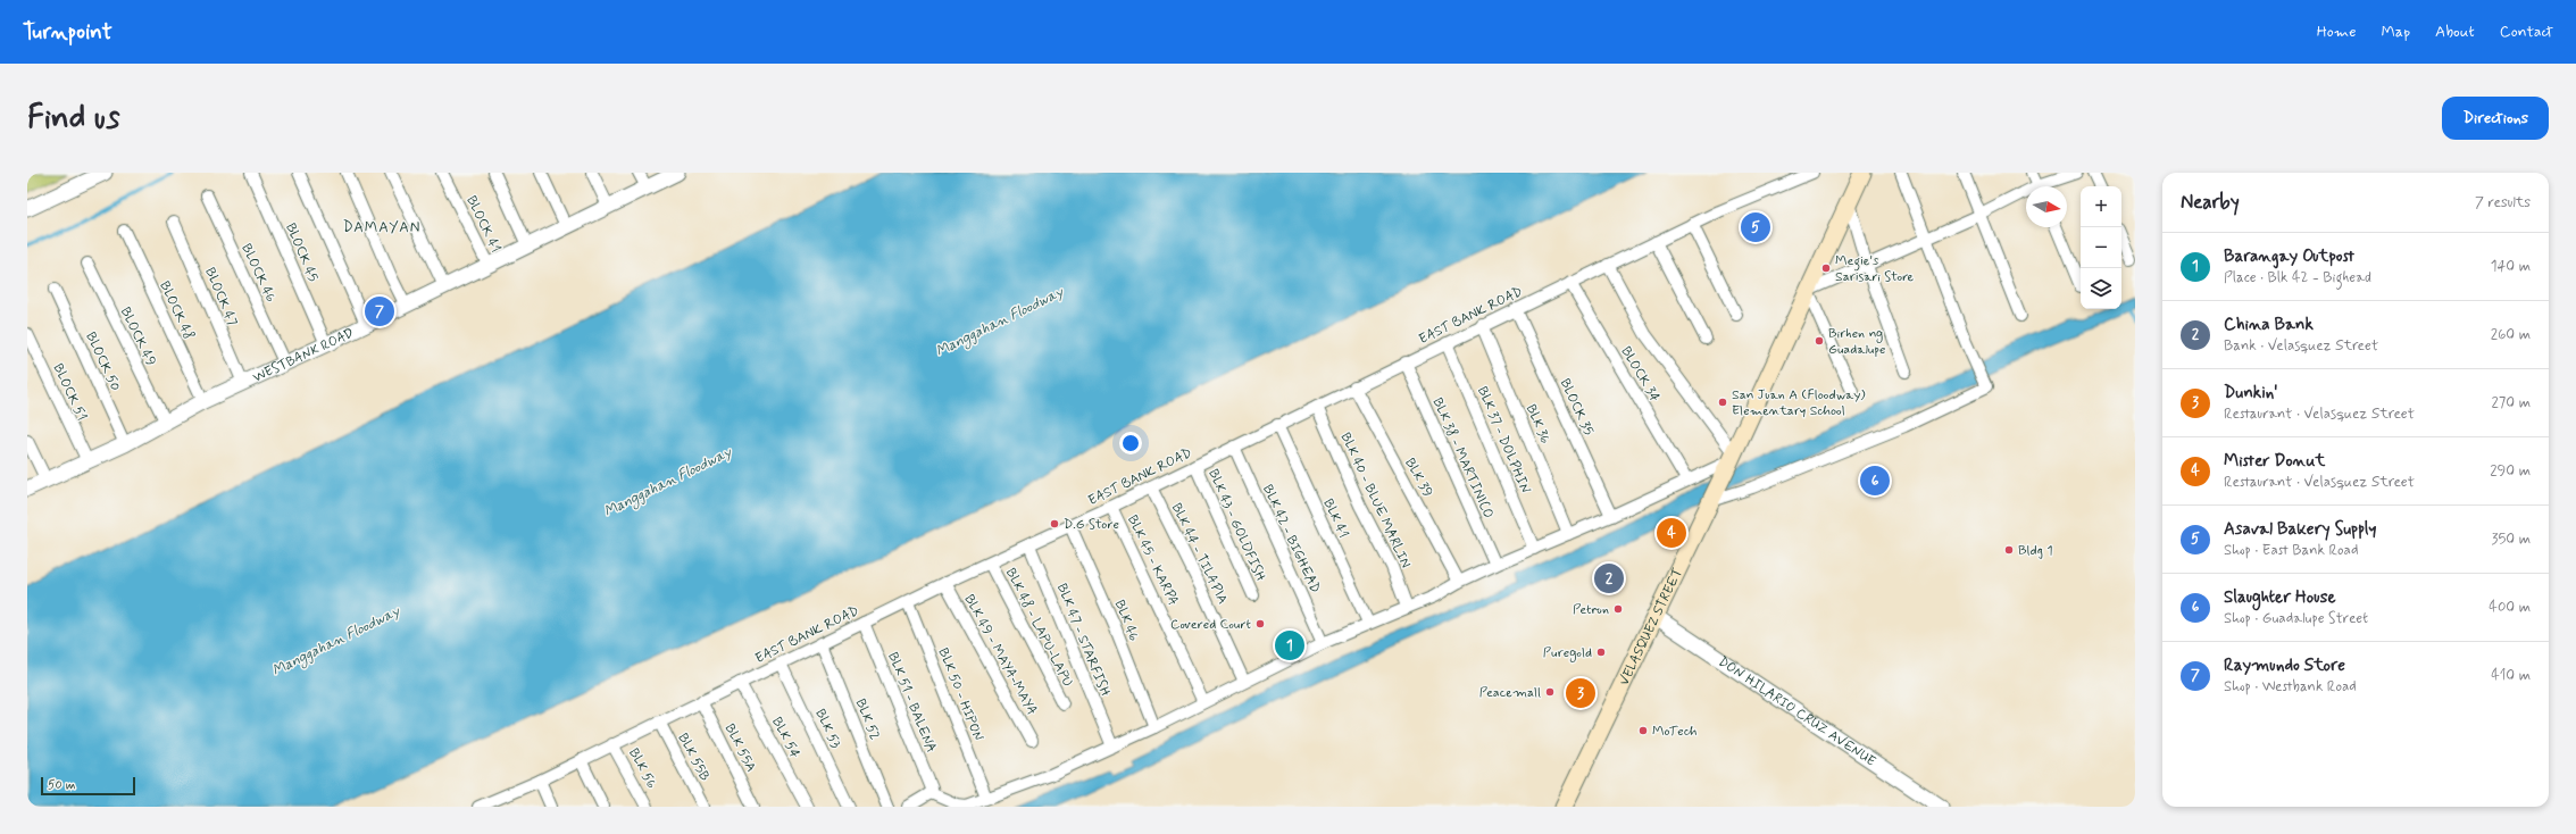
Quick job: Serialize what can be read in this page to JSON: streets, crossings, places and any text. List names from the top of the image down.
{
  "streets": {
    "main road": ["VELASQUEZ STREET"],
    "street": [
      "BLOCK 41",
      "BLOCK 45",
      "BLOCK 46",
      "BLOCK 47",
      "BLOCK 48",
      "EAST BANK ROAD",
      "BLOCK 49",
      "WESTBANK ROAD",
      "BLOCK 50",
      "BLOCK 34",
      "BLOCK 51",
      "BLOCK 35",
      "BLK 36",
      "BLK 37 - DOLPHIN",
      "BLK 38 - MARTINICO",
      "BLK 39",
      "BLK 40 - BLUE MARLIN",
      "BLK 41",
      "BLK 43 - GOLDFISH",
      "BLK 42 - BIGHEAD",
      "BLK 44 - TILAPIA",
      "BLK 45 - KARPA",
      "BLK 46",
      "BLK 48 - LAPU-LAPU",
      "BLK 47 - STARFISH",
      "BLK 49 - MAYA-MAYA",
      "BLK 50 - HIPON",
      "BLK 51 - BALENA",
      "DON HILARIO CRUZ AVENUE",
      "BLK 52",
      "BLK 53",
      "BLK 54",
      "BLK 55A",
      "BLK 55B",
      "BLK 56"
    ]
  },
  "crossings": [
    ["BLOCK 41", "WESTBANK ROAD"],
    ["BLOCK 45", "WESTBANK ROAD"],
    ["BLOCK 46", "WESTBANK ROAD"],
    ["BLOCK 47", "WESTBANK ROAD"],
    ["BLOCK 48", "WESTBANK ROAD"],
    ["EAST BANK ROAD", "BLOCK 34"],
    ["EAST BANK ROAD", "BLOCK 35"],
    ["EAST BANK ROAD", "BLK 36"],
    ["EAST BANK ROAD", "BLK 37 - DOLPHIN"],
    ["EAST BANK ROAD", "BLK 38 - MARTINICO"],
    ["EAST BANK ROAD", "BLK 39"],
    ["EAST BANK ROAD", "BLK 40 - BLUE MARLIN"],
    ["EAST BANK ROAD", "BLK 41"],
    ["EAST BANK ROAD", "BLK 43 - GOLDFISH"],
    ["EAST BANK ROAD", "BLK 42 - BIGHEAD"],
    ["EAST BANK ROAD", "BLK 44 - TILAPIA"],
    ["EAST BANK ROAD", "BLK 45 - KARPA"],
    ["EAST BANK ROAD", "BLK 46"],
    ["EAST BANK ROAD", "BLK 48 - LAPU-LAPU"],
    ["EAST BANK ROAD", "BLK 47 - STARFISH"],
    ["EAST BANK ROAD", "BLK 49 - MAYA-MAYA"],
    ["EAST BANK ROAD", "BLK 50 - HIPON"],
    ["EAST BANK ROAD", "BLK 51 - BALENA"],
    ["EAST BANK ROAD", "BLK 52"],
    ["EAST BANK ROAD", "BLK 53"],
    ["EAST BANK ROAD", "BLK 54"],
    ["EAST BANK ROAD", "BLK 55A"],
    ["EAST BANK ROAD", "BLK 55B"],
    ["EAST BANK ROAD", "BLK 56"],
    ["BLOCK 49", "WESTBANK ROAD"],
    ["WESTBANK ROAD", "BLOCK 50"],
    ["WESTBANK ROAD", "BLOCK 51"],
    ["VELASQUEZ STREET", "DON HILARIO CRUZ AVENUE"]
  ],
  "districts": ["DAMAYAN"],
  "water": ["Manggahan Floodway"],
  "places": [
    "Megie's Sarisari Store",
    "Birhen ng Guadalupe",
    "San Juan A (Floodway) Elementary School",
    "D.G Store",
    "Bldg 1",
    "Petron",
    "Covered Court",
    "Puregold",
    "Peacemall",
    "MoTech"
  ],
  "scale_bar": "50 m",
  "north": "right",
  "page": {
    "header": "Turnpoint",
    "nav": [
      "Home",
      "Map",
      "About",
      "Contact"
    ],
    "buttons": "Directions",
    "title": "Find us",
    "heading": ["Nearby", "7 results"],
    "map_buttons": ["+", "−"],
    "pins": [
      "5",
      "7",
      "6",
      "4",
      "2",
      "1",
      "3"
    ],
    "list": [
      {
        "mark": "1",
        "name": "Barangay Outpost",
        "note": "Place · Blk 42 - Bighead",
        "value": "140 m"
      },
      {
        "mark": "2",
        "name": "China Bank",
        "note": "Bank · Velasquez Street",
        "value": "260 m"
      },
      {
        "mark": "3",
        "name": "Dunkin'",
        "note": "Restaurant · Velasquez Street",
        "value": "270 m"
      },
      {
        "mark": "4",
        "name": "Mister Donut",
        "note": "Restaurant · Velasquez Street",
        "value": "290 m"
      },
      {
        "mark": "5",
        "name": "Asaval Bakery Supply",
        "note": "Shop · East Bank Road",
        "value": "350 m"
      },
      {
        "mark": "6",
        "name": "Slaughter House",
        "note": "Shop · Guadalupe Street",
        "value": "400 m"
      },
      {
        "mark": "7",
        "name": "Raymundo Store",
        "note": "Shop · Westbank Road",
        "value": "410 m"
      }
    ],
    "scale": "50 m"
  }
}
